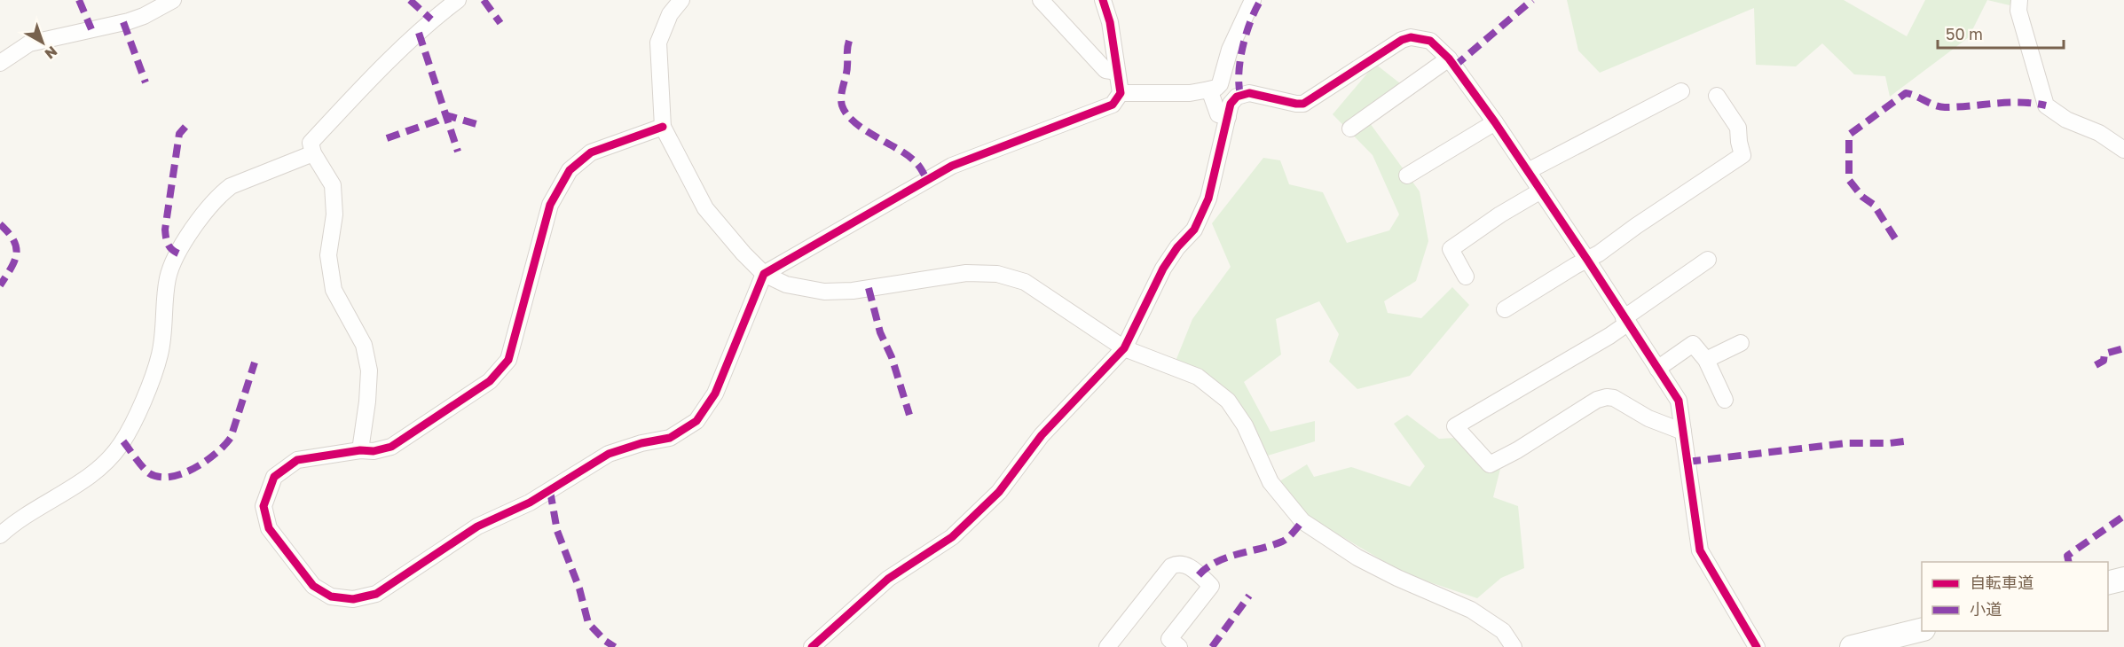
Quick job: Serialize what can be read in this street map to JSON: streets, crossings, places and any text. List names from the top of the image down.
{
  "legend": ["自転車道", "小道"],
  "scale_bar": "50 m",
  "north": "bottom right"
}
